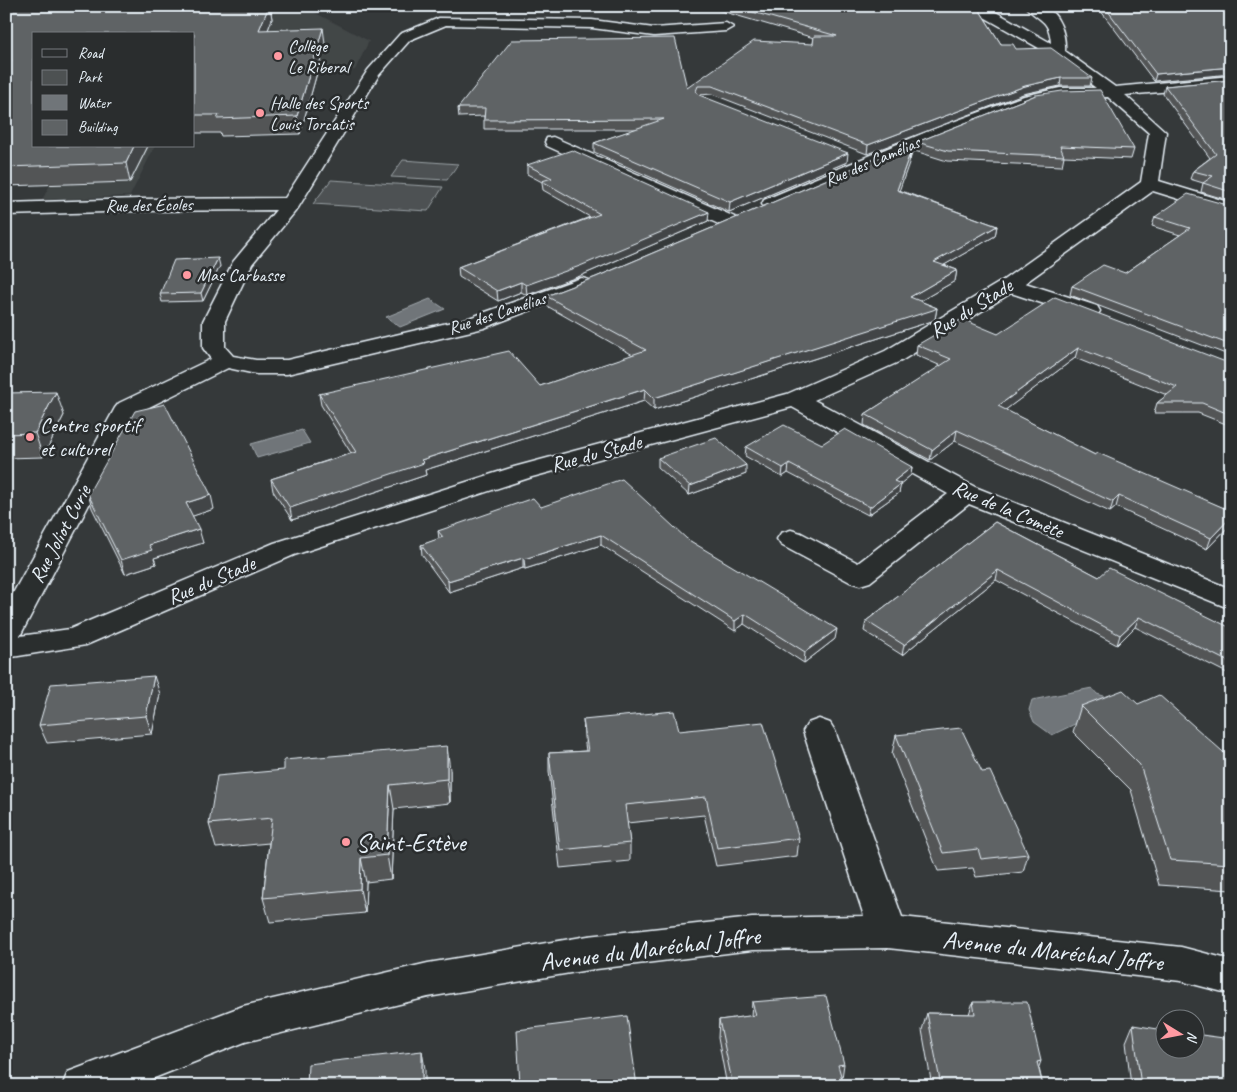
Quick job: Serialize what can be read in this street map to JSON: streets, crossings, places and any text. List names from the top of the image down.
{
  "streets": {
    "street": [
      "Rue des Camélias",
      "Rue des Écoles",
      "Rue du Stade",
      "Rue de la Comète",
      "Rue Joliot Curie",
      "Avenue du Maréchal Joffre"
    ]
  },
  "crossings": [
    ["Rue des Camélias", "Rue Joliot Curie"],
    ["Rue du Stade", "Rue de la Comète"]
  ],
  "places": [
    "Collège Le Riberal",
    "Halle des Sports Louis Torcatis",
    "Mas Carbasse",
    "Centre sportif et culturel",
    "Saint-Estève"
  ],
  "legend": [
    "Road",
    "Park",
    "Water",
    "Building"
  ],
  "north": "right"
}
